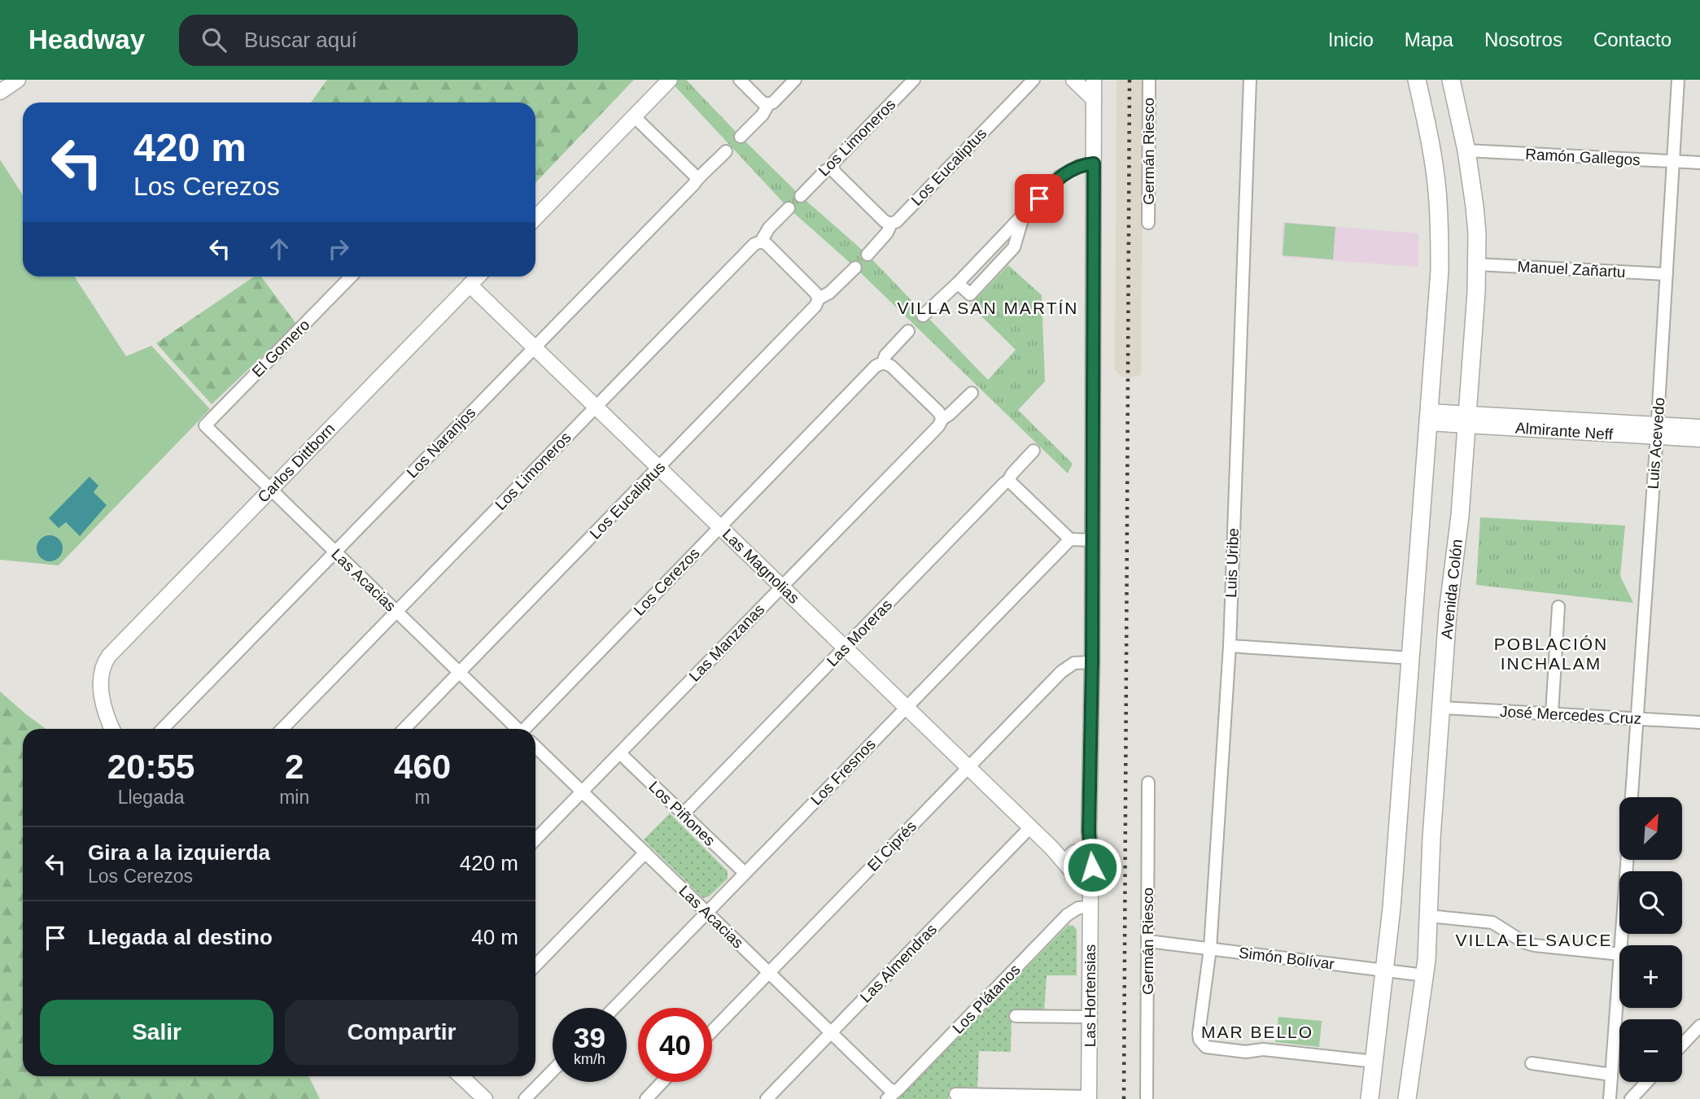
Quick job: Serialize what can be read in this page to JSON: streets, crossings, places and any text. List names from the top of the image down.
{
  "streets": {
    "main road": ["Avenida Colón"],
    "street": [
      "Los Limoneros",
      "Germán Riesco",
      "Ramón Gallegos",
      "Los Eucaliptus",
      "Manuel Zañartu",
      "El Gomero",
      "Almirante Neff",
      "Los Naranjos",
      "Luis Acevedo",
      "Carlos Dittborn",
      "Luis Uribe",
      "Las Magnolias",
      "Las Acacias",
      "Los Cerezos",
      "Las Moreras",
      "Las Manzanas",
      "José Mercedes Cruz",
      "Los Fresnos",
      "Los Piñones",
      "El Ciprés",
      "Simón Bolívar",
      "Las Almendras",
      "Las Hortensias",
      "Los Plátanos"
    ]
  },
  "crossings": [
    ["Los Limoneros", "Las Magnolias"],
    ["Los Limoneros", "Las Acacias"],
    ["Germán Riesco", "Simón Bolívar"],
    ["Ramón Gallegos", "Luis Acevedo"],
    ["Ramón Gallegos", "Avenida Colón"],
    ["Los Eucaliptus", "Las Magnolias"],
    ["Los Eucaliptus", "Las Acacias"],
    ["Manuel Zañartu", "Luis Acevedo"],
    ["Manuel Zañartu", "Avenida Colón"],
    ["El Gomero", "Las Acacias"],
    ["Almirante Neff", "Luis Acevedo"],
    ["Almirante Neff", "Avenida Colón"],
    ["Los Naranjos", "Las Magnolias"],
    ["Los Naranjos", "Las Acacias"],
    ["Luis Acevedo", "José Mercedes Cruz"],
    ["Carlos Dittborn", "Las Magnolias"],
    ["Carlos Dittborn", "Las Acacias"],
    ["Luis Uribe", "Simón Bolívar"],
    ["Las Magnolias", "Los Cerezos"],
    ["Las Magnolias", "Las Moreras"],
    ["Las Magnolias", "Las Manzanas"],
    ["Las Magnolias", "Los Fresnos"],
    ["Las Magnolias", "El Ciprés"],
    ["Las Magnolias", "Las Almendras"],
    ["Las Magnolias", "Las Hortensias"],
    ["Las Acacias", "Las Manzanas"],
    ["Las Acacias", "Los Fresnos"],
    ["Las Acacias", "El Ciprés"],
    ["Las Acacias", "Las Almendras"],
    ["Las Acacias", "Los Plátanos"],
    ["Avenida Colón", "José Mercedes Cruz"],
    ["Avenida Colón", "Simón Bolívar"],
    ["Las Moreras", "Los Piñones"],
    ["Las Manzanas", "Los Piñones"],
    ["Los Fresnos", "Los Piñones"],
    ["El Ciprés", "Las Hortensias"],
    ["Las Hortensias", "Los Plátanos"]
  ],
  "districts": [
    "VILLA SAN MARTÍN",
    "POBLACIÓN INCHALAM",
    "VILLA EL SAUCE",
    "MAR BELLO"
  ],
  "north": "top right",
  "page": {
    "header": "Headway",
    "search": "Buscar aquí",
    "nav": [
      "Inicio",
      "Mapa",
      "Nosotros",
      "Contacto"
    ],
    "turn": ["420 m", "Los Cerezos"],
    "eta": [
      "20:55",
      "Llegada",
      "2",
      "min",
      "460",
      "m"
    ],
    "map_buttons": ["+", "−"],
    "list": [
      {
        "name": "Gira a la izquierda",
        "note": "Los Cerezos",
        "value": "420 m"
      },
      {
        "name": "Llegada al destino",
        "value": "40 m"
      }
    ],
    "buttons": ["Salir", "Compartir"],
    "speed": "39 km/h",
    "limit": "40"
  }
}
